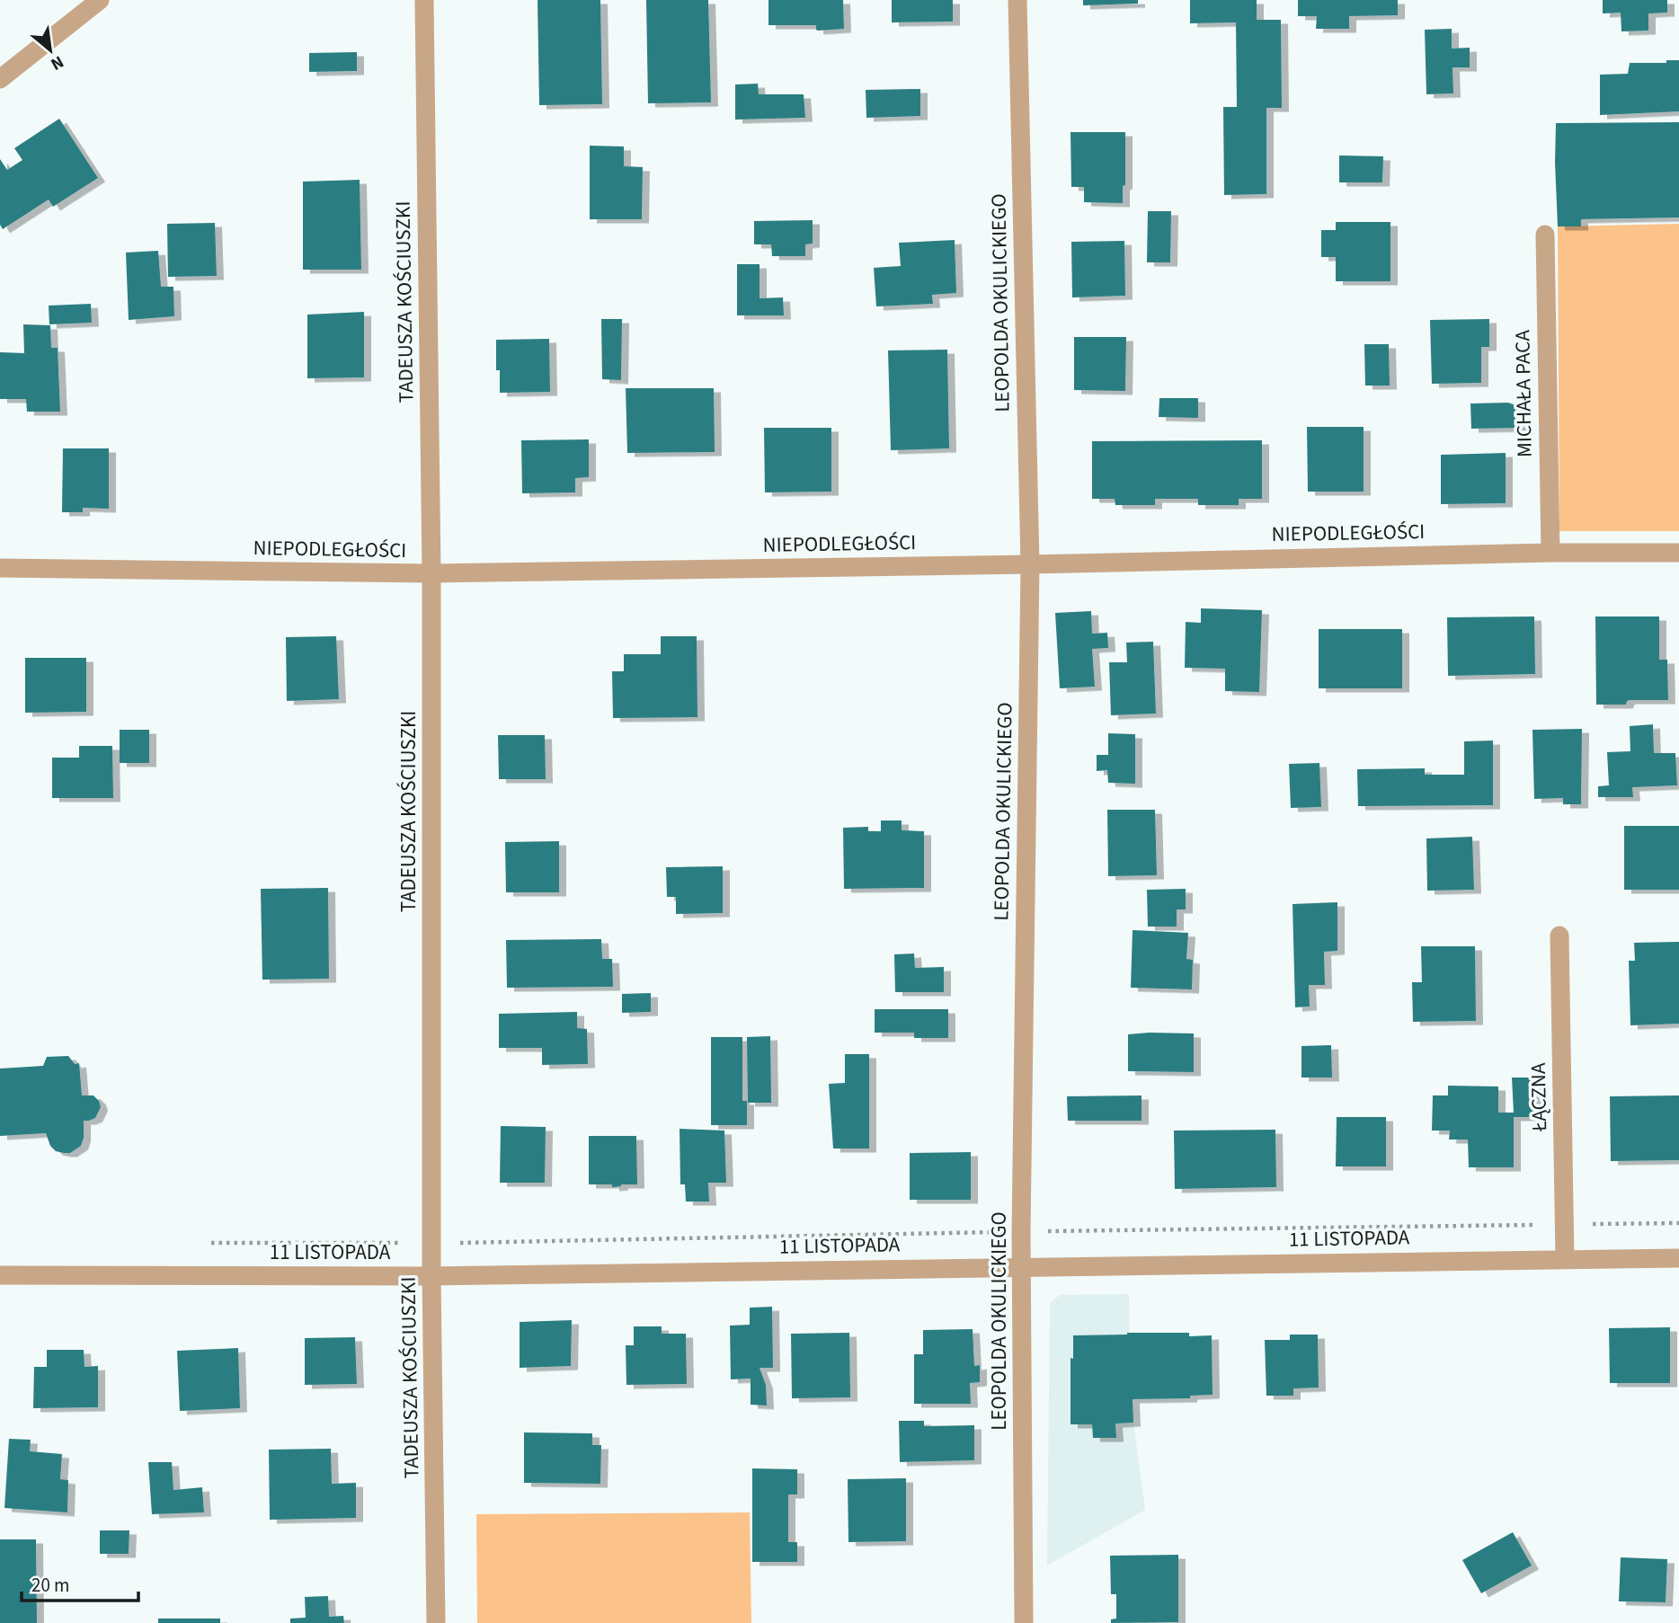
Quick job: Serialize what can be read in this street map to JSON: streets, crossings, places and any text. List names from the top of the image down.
{
  "streets": {
    "street": [
      "TADEUSZA KOŚCIUSZKI",
      "LEOPOLDA OKULICKIEGO",
      "MICHAŁA PACA",
      "NIEPODLEGŁOŚCI",
      "ŁĄCZNA",
      "11 LISTOPADA"
    ]
  },
  "crossings": [
    ["TADEUSZA KOŚCIUSZKI", "NIEPODLEGŁOŚCI"],
    ["TADEUSZA KOŚCIUSZKI", "11 LISTOPADA"],
    ["LEOPOLDA OKULICKIEGO", "NIEPODLEGŁOŚCI"],
    ["LEOPOLDA OKULICKIEGO", "11 LISTOPADA"],
    ["MICHAŁA PACA", "NIEPODLEGŁOŚCI"],
    ["ŁĄCZNA", "11 LISTOPADA"]
  ],
  "scale_bar": "20 m",
  "north": "bottom right"
}
